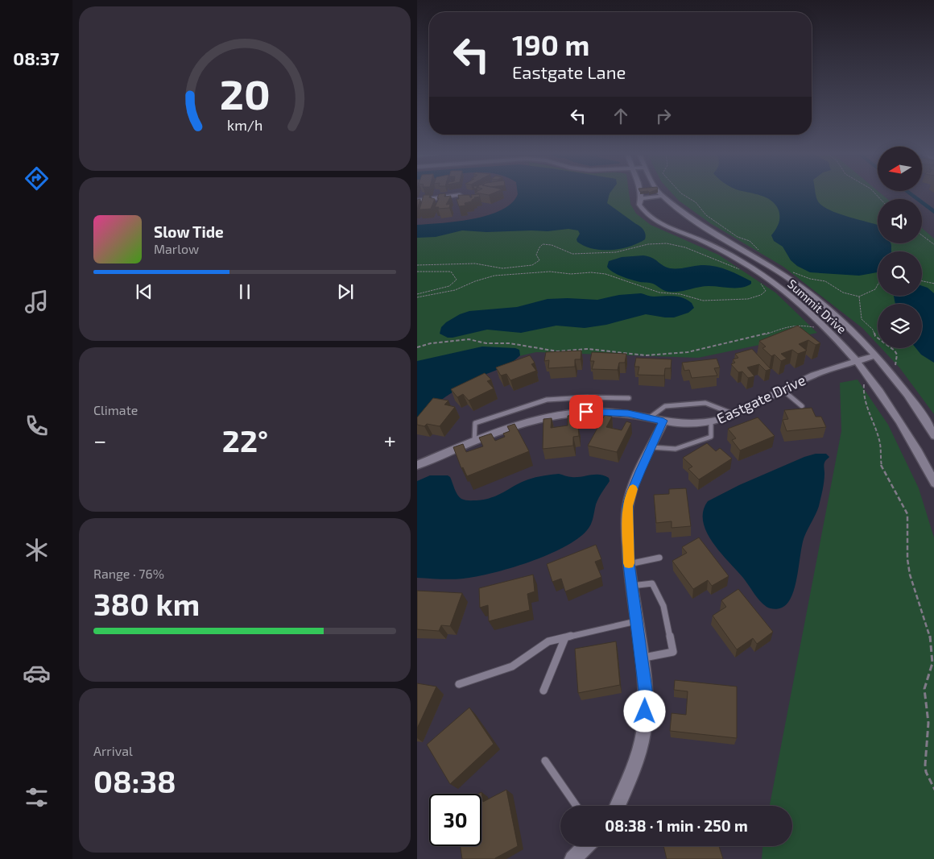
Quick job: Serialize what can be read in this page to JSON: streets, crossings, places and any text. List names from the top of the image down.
{
  "streets": {
    "street": ["Summit Drive", "Eastgate Drive"]
  },
  "crossings": [
    ["Summit Drive", "Eastgate Drive"]
  ],
  "north": "left",
  "page": {
    "tabs": "08:37",
    "turn": ["190 m", "Eastgate Lane"],
    "song": ["Slow Tide", "Marlow"],
    "tile": [
      "Climate",
      ["Range · 76%", "380 km"],
      ["Arrival", "08:38"]
    ],
    "heat": ["−", "22°", "+"],
    "limit": "30",
    "trip": "08:38 · 1 min · 250 m",
    "gauge": ["20", "km/h"]
  }
}
